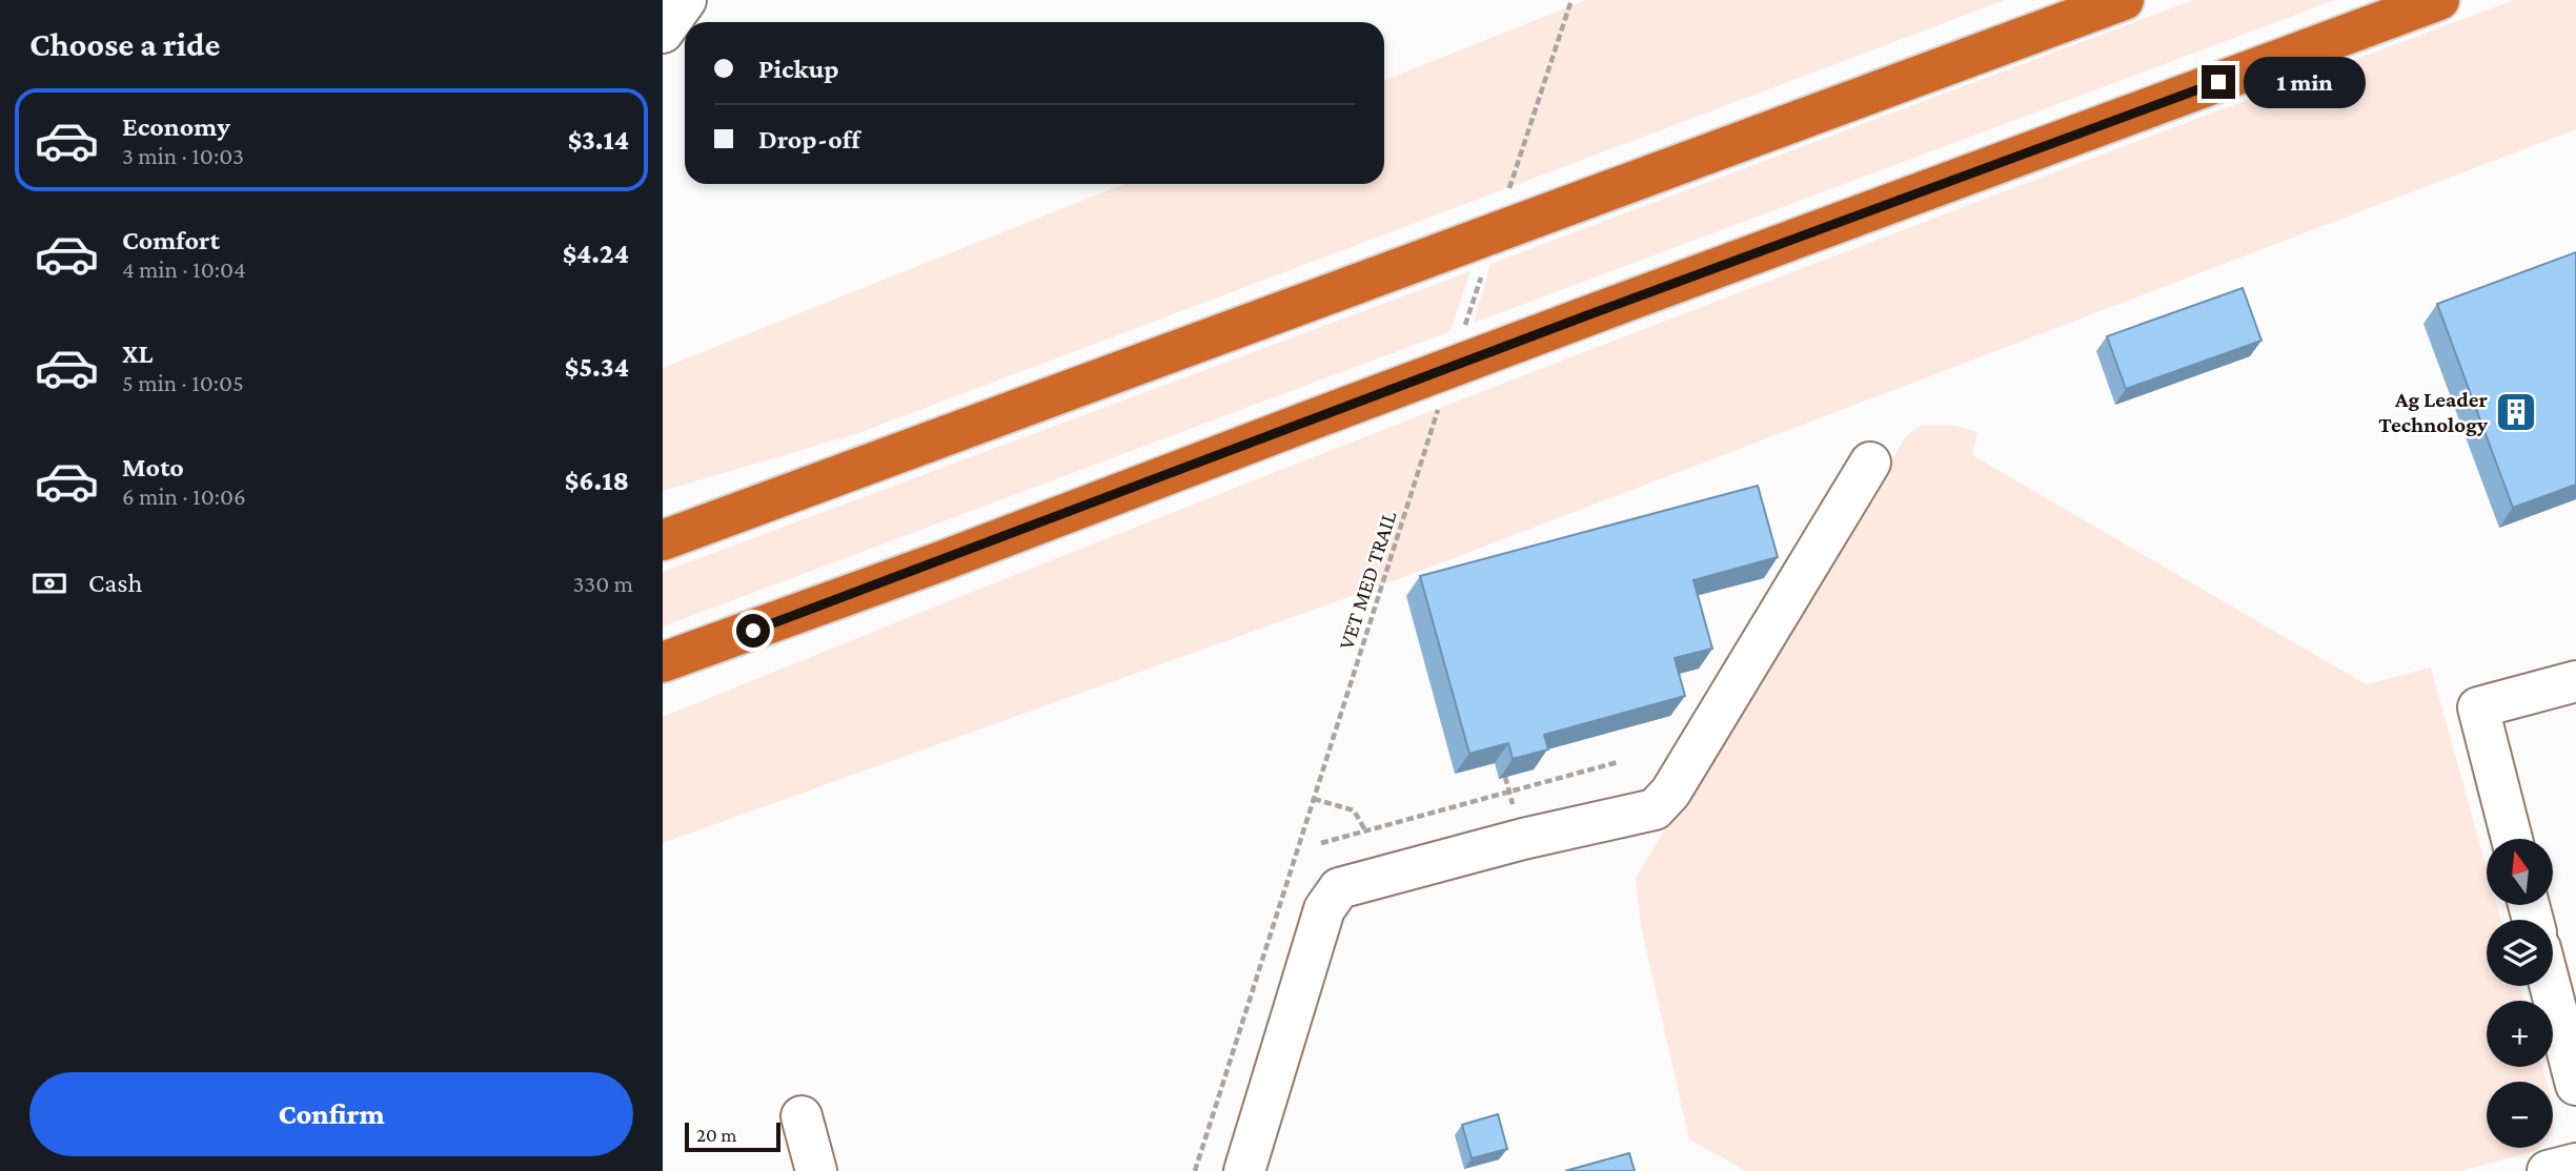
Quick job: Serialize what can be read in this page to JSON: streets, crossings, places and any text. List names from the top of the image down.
{
  "streets": {
    "path": ["VET MED TRAIL"]
  },
  "places": {
    "building": ["Ag Leader Technology"]
  },
  "scale_bar": "20 m",
  "north": "top",
  "page": {
    "heading": "Choose a ride",
    "banner": ["Pickup", "Drop-off"],
    "bubble": "1 min",
    "list": [
      {
        "name": "Economy",
        "note": "3 min · 10:03",
        "value": "$3.14"
      },
      {
        "name": "Comfort",
        "note": "4 min · 10:04",
        "value": "$4.24"
      },
      {
        "name": "XL",
        "note": "5 min · 10:05",
        "value": "$5.34"
      },
      {
        "name": "Moto",
        "note": "6 min · 10:06",
        "value": "$6.18"
      }
    ],
    "pay": ["Cash", "330 m"],
    "map_buttons": ["+", "−"],
    "buttons": "Confirm",
    "scale": "20 m"
  }
}
